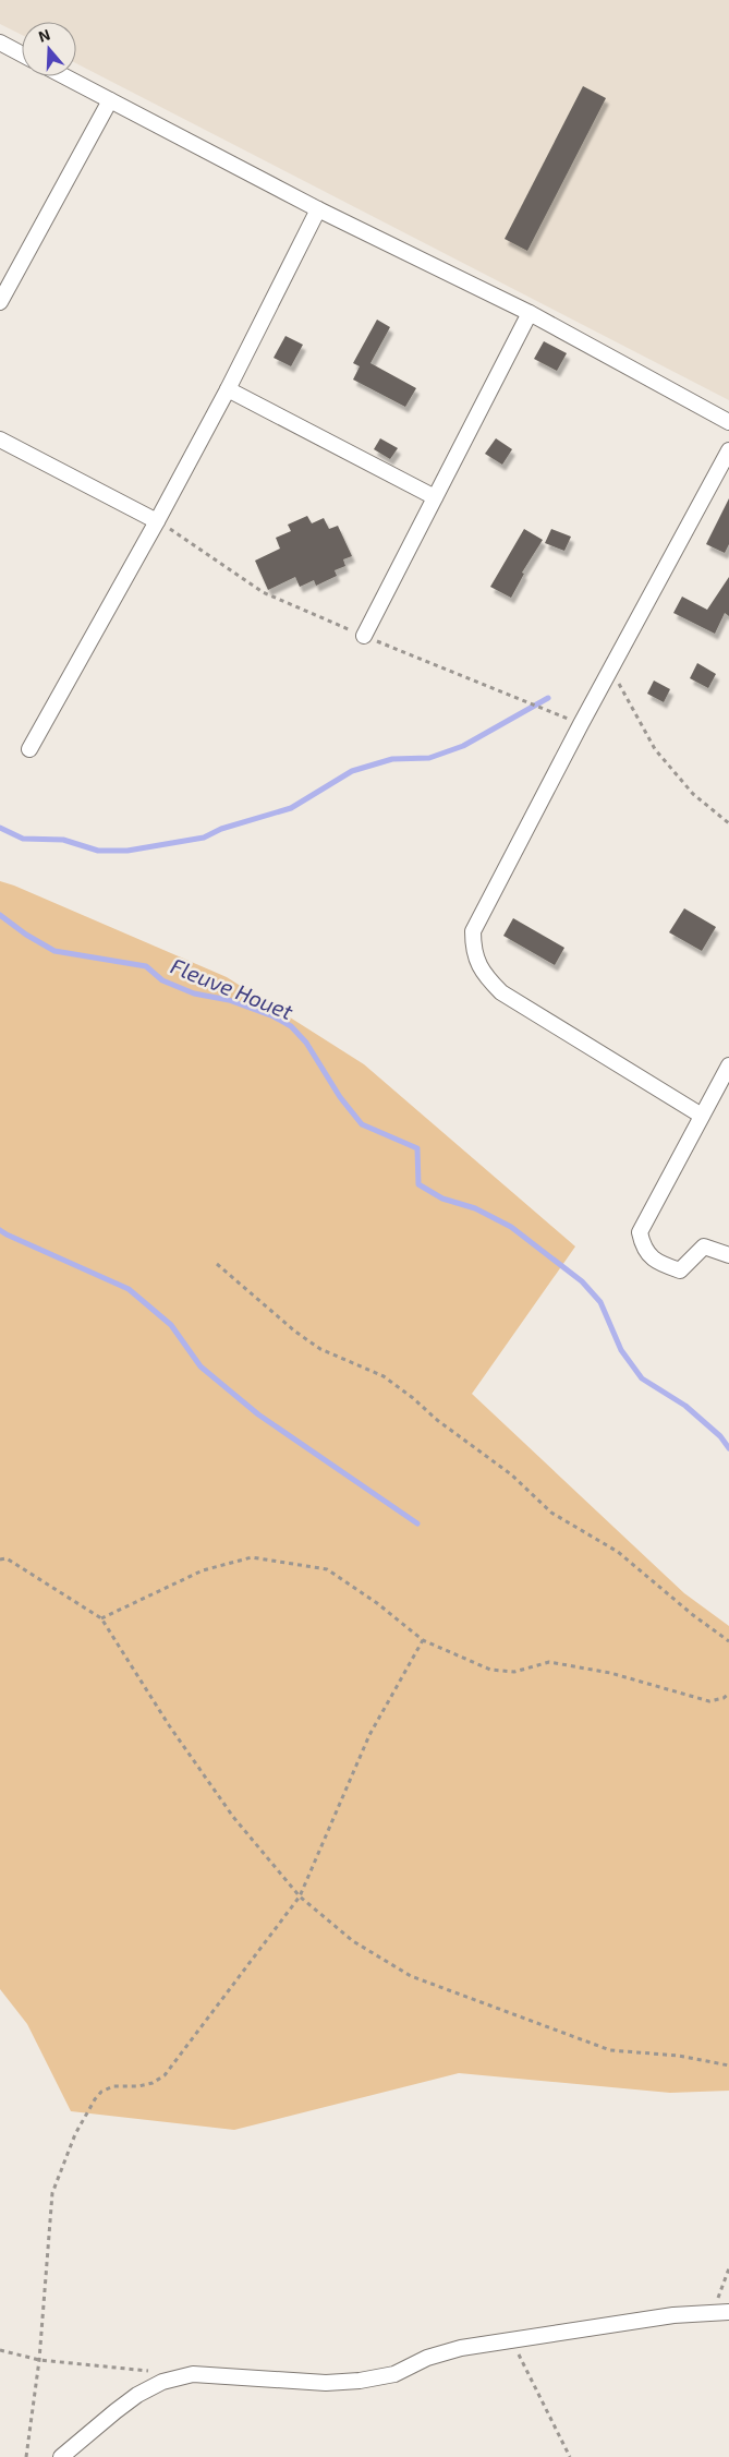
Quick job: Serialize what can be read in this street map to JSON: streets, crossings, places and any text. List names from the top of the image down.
{
  "water": ["Fleuve Houet"],
  "north": "top"
}
